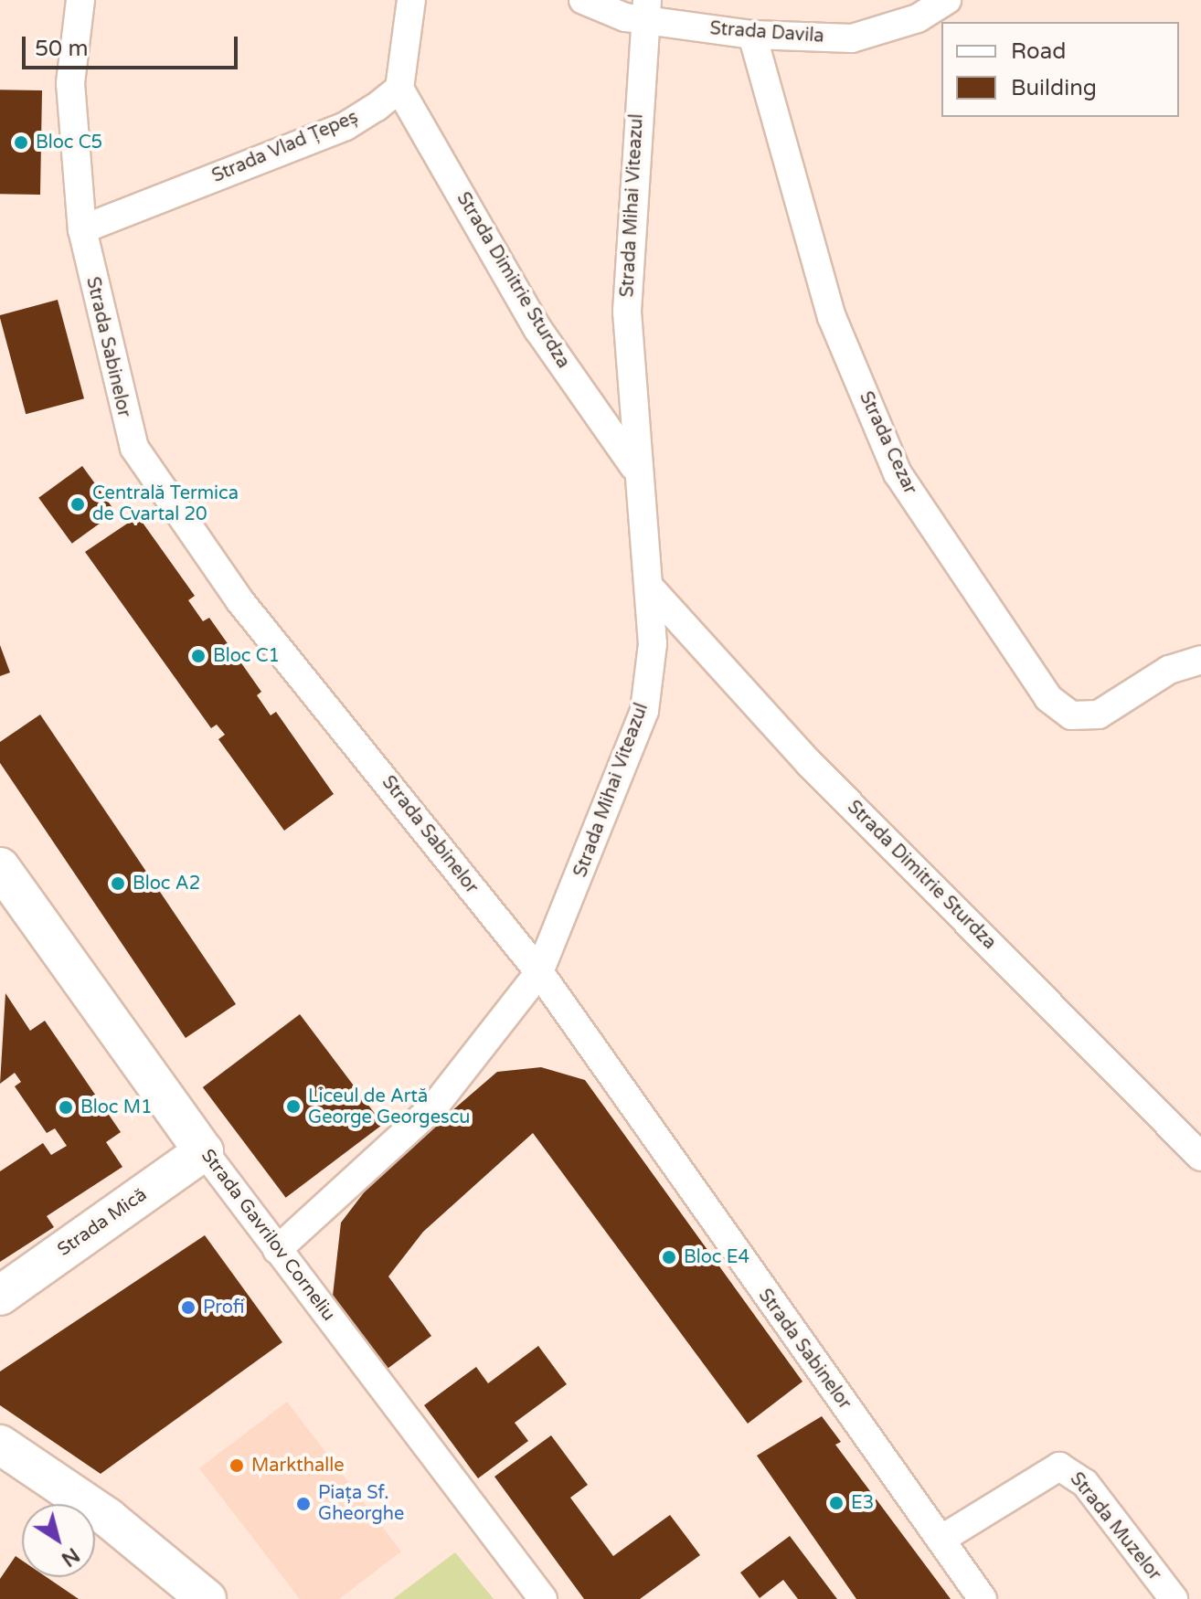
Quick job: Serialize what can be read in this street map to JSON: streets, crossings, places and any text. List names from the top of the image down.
{
  "streets": {
    "street": [
      "Strada Davila",
      "Strada Vlad Țepeș",
      "Strada Mihai Viteazul",
      "Strada Dimitrie Sturdza",
      "Strada Sabinelor",
      "Strada Cezar",
      "Strada Mică",
      "Strada Gavrilov Corneliu",
      "Strada Muzelor"
    ]
  },
  "crossings": [
    ["Strada Davila", "Strada Mihai Viteazul"],
    ["Strada Davila", "Strada Cezar"],
    ["Strada Vlad Țepeș", "Strada Dimitrie Sturdza"],
    ["Strada Vlad Țepeș", "Strada Sabinelor"],
    ["Strada Mihai Viteazul", "Strada Dimitrie Sturdza"],
    ["Strada Mihai Viteazul", "Strada Sabinelor"],
    ["Strada Mihai Viteazul", "Strada Gavrilov Corneliu"],
    ["Strada Sabinelor", "Strada Muzelor"],
    ["Strada Mică", "Strada Gavrilov Corneliu"]
  ],
  "places": [
    "Bloc C5",
    "Centrală Termica de Cvartal 20",
    "Bloc C1",
    "Bloc A2",
    "Liceul de Artă George Georgescu",
    "Bloc M1",
    "Bloc E4",
    "Profi",
    "Markthalle",
    "E3",
    "Piața Sf. Gheorghe"
  ],
  "legend": ["Road", "Building"],
  "scale_bar": "50 m",
  "north": "bottom right"
}
